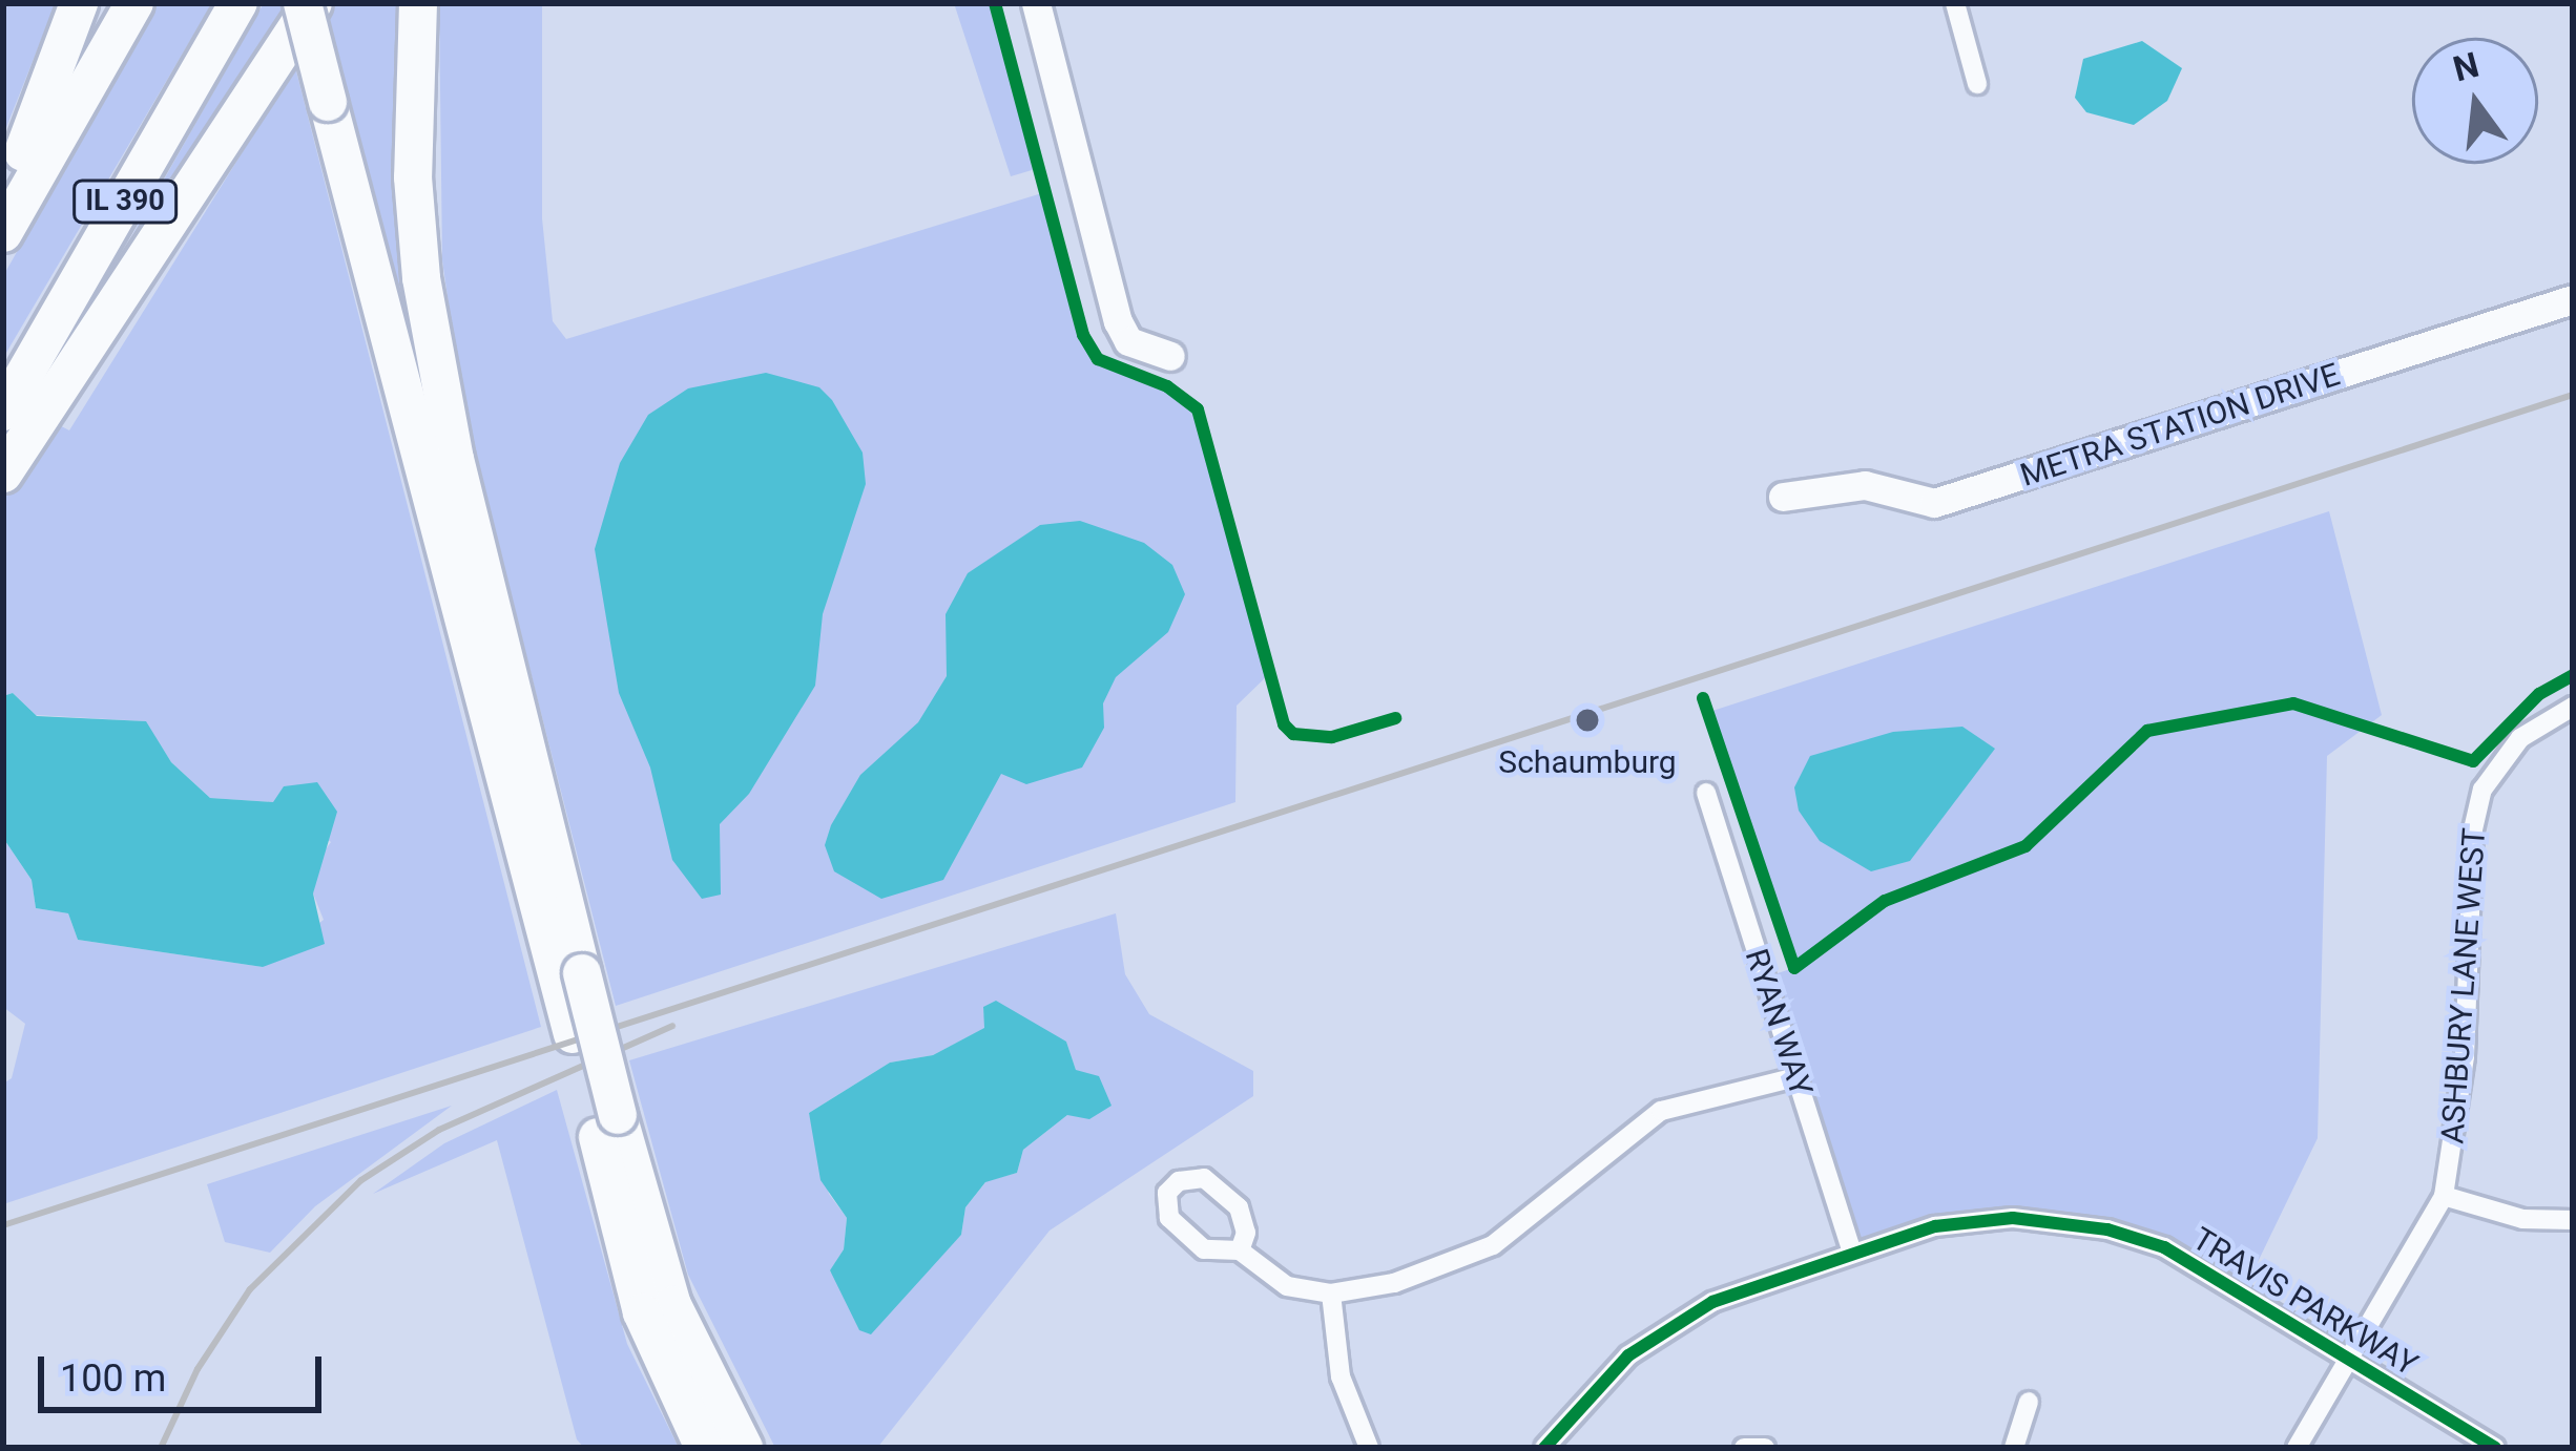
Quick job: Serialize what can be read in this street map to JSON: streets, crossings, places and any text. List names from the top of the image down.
{
  "streets": {
    "highway": ["IL 390"],
    "street": [
      "METRA STATION DRIVE",
      "ASHBURY LANE WEST",
      "RYAN WAY",
      "TRAVIS PARKWAY"
    ]
  },
  "crossings": [
    ["ASHBURY LANE WEST", "TRAVIS PARKWAY"],
    ["RYAN WAY", "TRAVIS PARKWAY"]
  ],
  "places": ["Schaumburg"],
  "scale_bar": "100 m",
  "north": "top"
}
